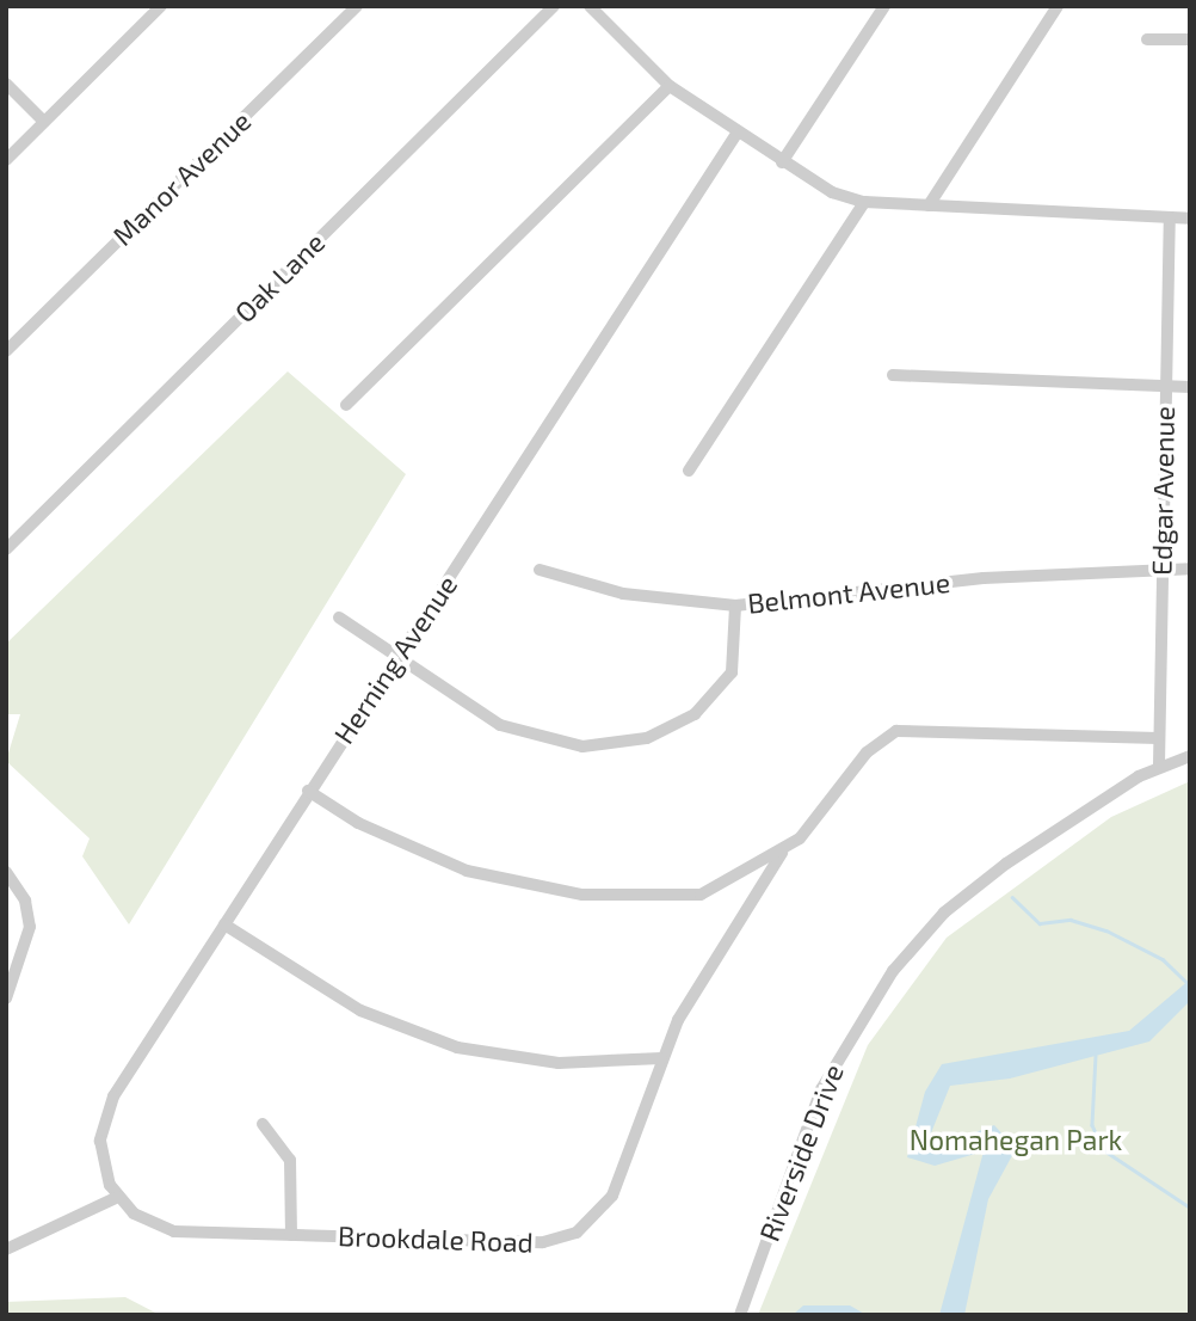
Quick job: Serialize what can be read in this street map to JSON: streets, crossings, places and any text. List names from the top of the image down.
{
  "streets": {
    "street": [
      "Manor Avenue",
      "Oak Lane",
      "Edgar Avenue",
      "Belmont Avenue",
      "Herning Avenue",
      "Riverside Drive",
      "Brookdale Road"
    ]
  },
  "crossings": [
    ["Edgar Avenue", "Belmont Avenue"],
    ["Edgar Avenue", "Riverside Drive"],
    ["Edgar Avenue", "Brookdale Road"],
    ["Herning Avenue", "Brookdale Road"]
  ],
  "parks": ["Nomahegan Park"]
}
